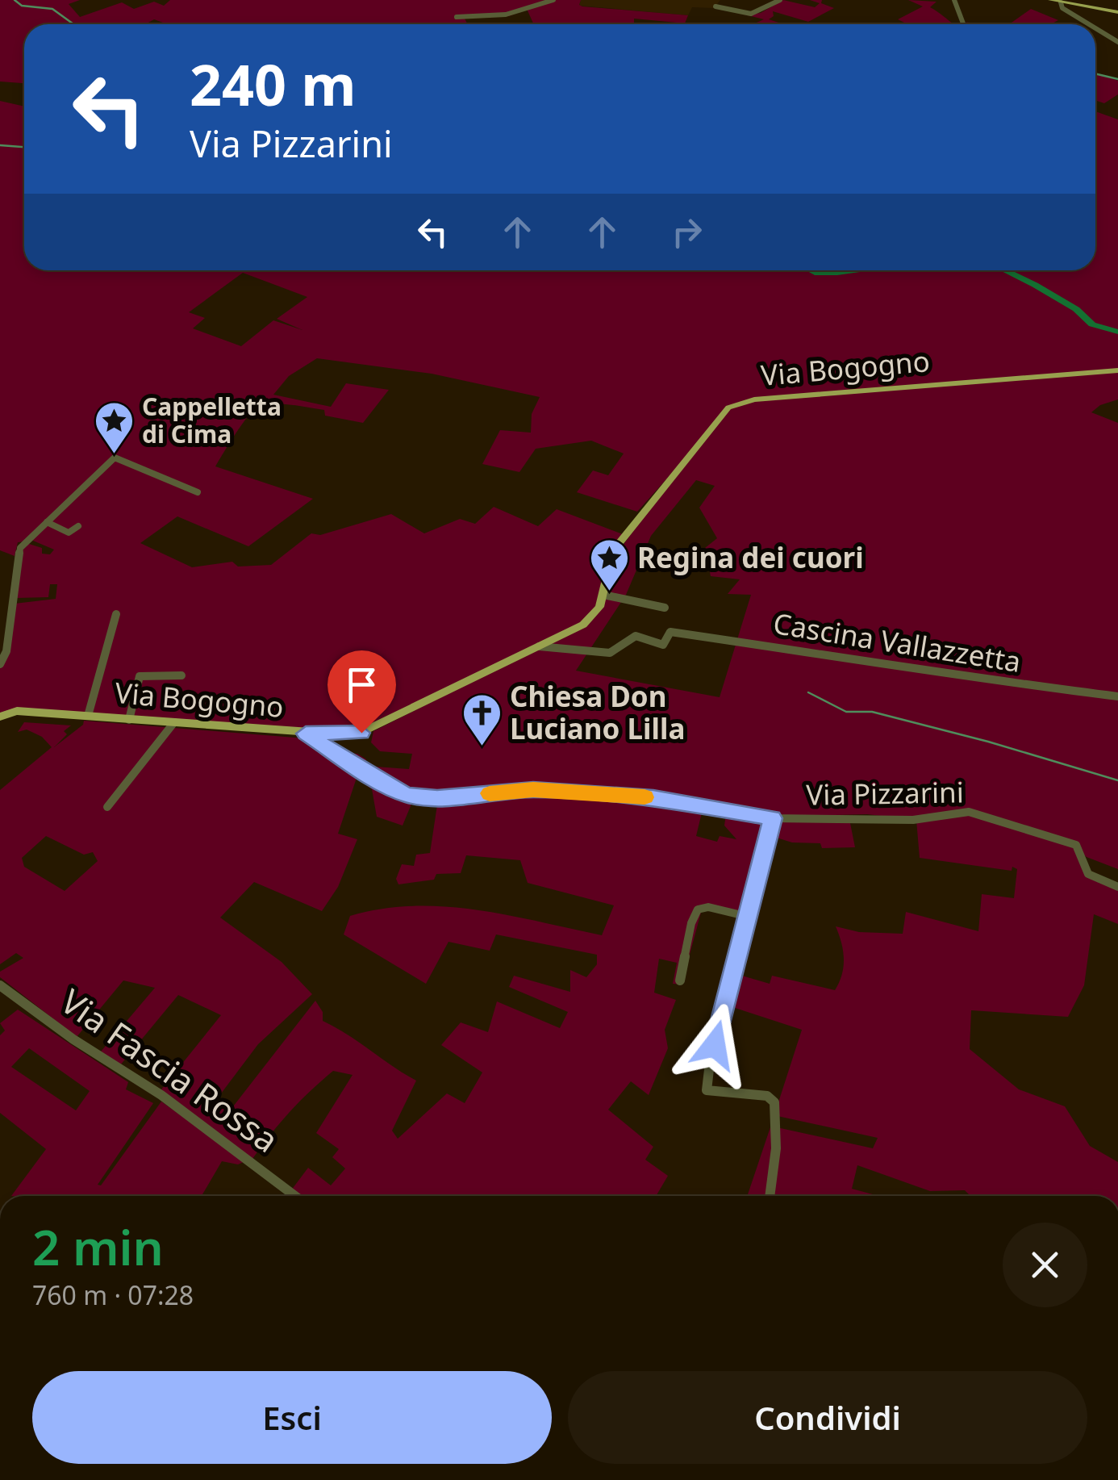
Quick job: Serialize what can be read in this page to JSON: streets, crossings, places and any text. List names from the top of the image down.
{
  "streets": {
    "main road": ["Via Bogogno"],
    "street": ["Cascina Vallazzetta", "Via Pizzarini", "Via Fascia Rossa"]
  },
  "crossings": [
    ["Via Bogogno", "Cascina Vallazzetta"],
    ["Via Bogogno", "Via Pizzarini"]
  ],
  "places": {
    "place": ["Cappelletta di Cima", "Regina dei cuori"],
    "church": ["Chiesa Don Luciano Lilla"]
  },
  "page": {
    "turn": ["240 m", "Via Pizzarini"],
    "heading": ["2 min", "760 m · 07:28"],
    "buttons": ["Esci", "Condividi"]
  }
}
